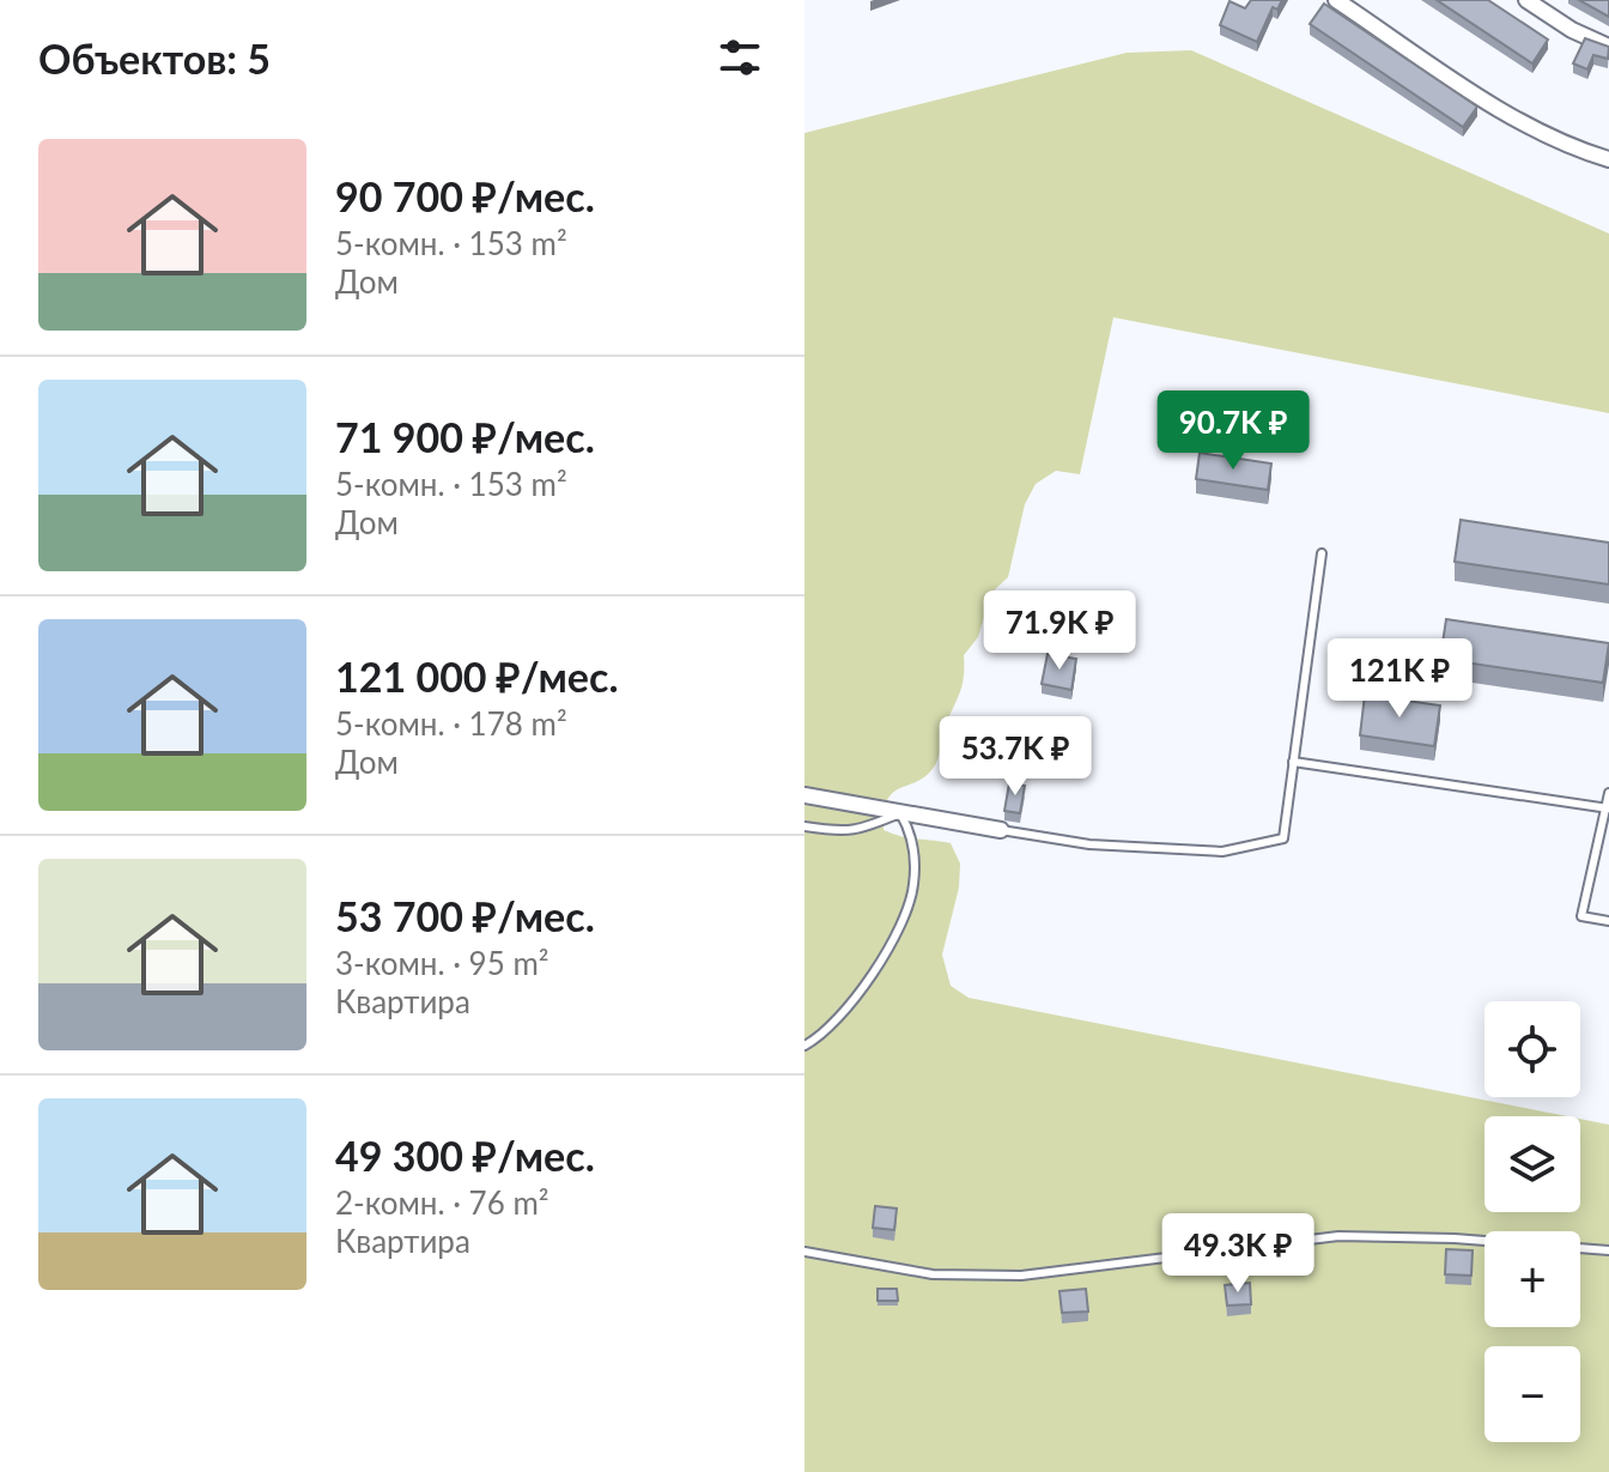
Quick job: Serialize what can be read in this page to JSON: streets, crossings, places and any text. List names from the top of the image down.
{
  "page": {
    "heading": "Объектов: 5",
    "list": [
      {
        "name": "90 700 ₽/мес.",
        "note": "5-комн. · 153 m² · Дом"
      },
      {
        "name": "71 900 ₽/мес.",
        "note": "5-комн. · 153 m² · Дом"
      },
      {
        "name": "121 000 ₽/мес.",
        "note": "5-комн. · 178 m² · Дом"
      },
      {
        "name": "53 700 ₽/мес.",
        "note": "3-комн. · 95 m² · Квартира"
      },
      {
        "name": "49 300 ₽/мес.",
        "note": "2-комн. · 76 m² · Квартира"
      }
    ],
    "price": [
      "90.7K ₽",
      "71.9K ₽",
      "121K ₽",
      "53.7K ₽",
      "49.3K ₽"
    ],
    "map_buttons": ["+", "−"]
  }
}
